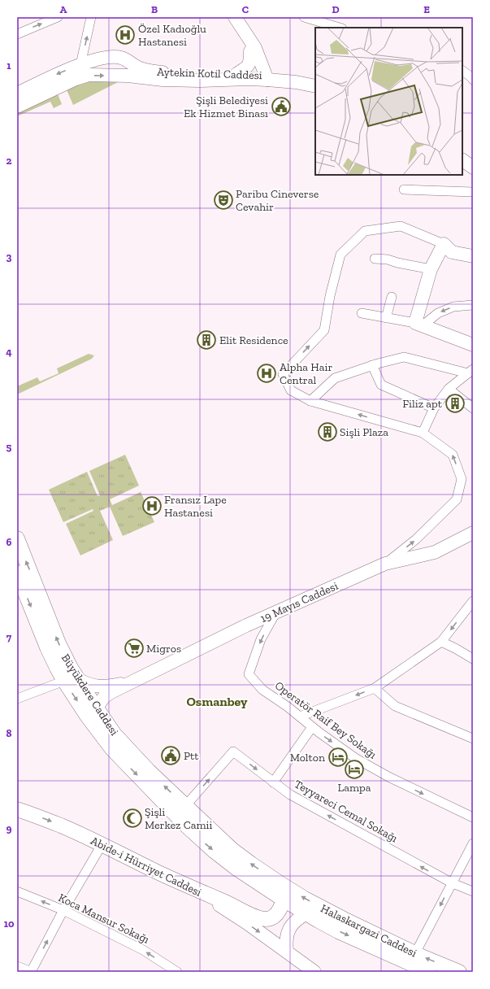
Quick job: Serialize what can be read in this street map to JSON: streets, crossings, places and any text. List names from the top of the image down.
{
  "streets": {
    "main road": [
      "Aytekin Kotil Caddesi",
      "19 Mayıs Caddesi",
      "Büyükdere Caddesi",
      "Abide-i Hürriyet Caddesi",
      "Halaskargazi Caddesi"
    ],
    "street": ["Operatör Raif Bey Sokağı", "Teyyareci Cemal Sokağı", "Koca Mansur Sokağı"]
  },
  "crossings": [
    ["19 Mayıs Caddesi", "Büyükdere Caddesi"],
    ["19 Mayıs Caddesi", "Operatör Raif Bey Sokağı"],
    ["Büyükdere Caddesi", "Teyyareci Cemal Sokağı"],
    ["Büyükdere Caddesi", "Halaskargazi Caddesi"]
  ],
  "one_way": ["Abide-i Hürriyet Caddesi", "Koca Mansur Sokağı"],
  "districts": ["Osmanbey"],
  "places": {
    "hospital": ["Özel Kadıoğlu Hastanesi", "Alpha Hair Central", "Fransız Lape Hastanesi"],
    "public building": ["Şişli Belediyesi Ek Hizmet Binası", "Ptt"],
    "theatre": ["Paribu Cineverse Cevahir"],
    "building": ["Elit Residence", "Filiz apt", "Sişli Plaza"],
    "supermarket": ["Migros"],
    "hotel": ["Molton", "Lampa"],
    "mosque": ["Şişli Merkez Camii"]
  },
  "grid": {
    "columns": [
      "A",
      "B",
      "C",
      "D",
      "E"
    ],
    "rows": [
      "1",
      "2",
      "3",
      "4",
      "5",
      "6",
      "7",
      "8",
      "9",
      "10"
    ]
  }
}
